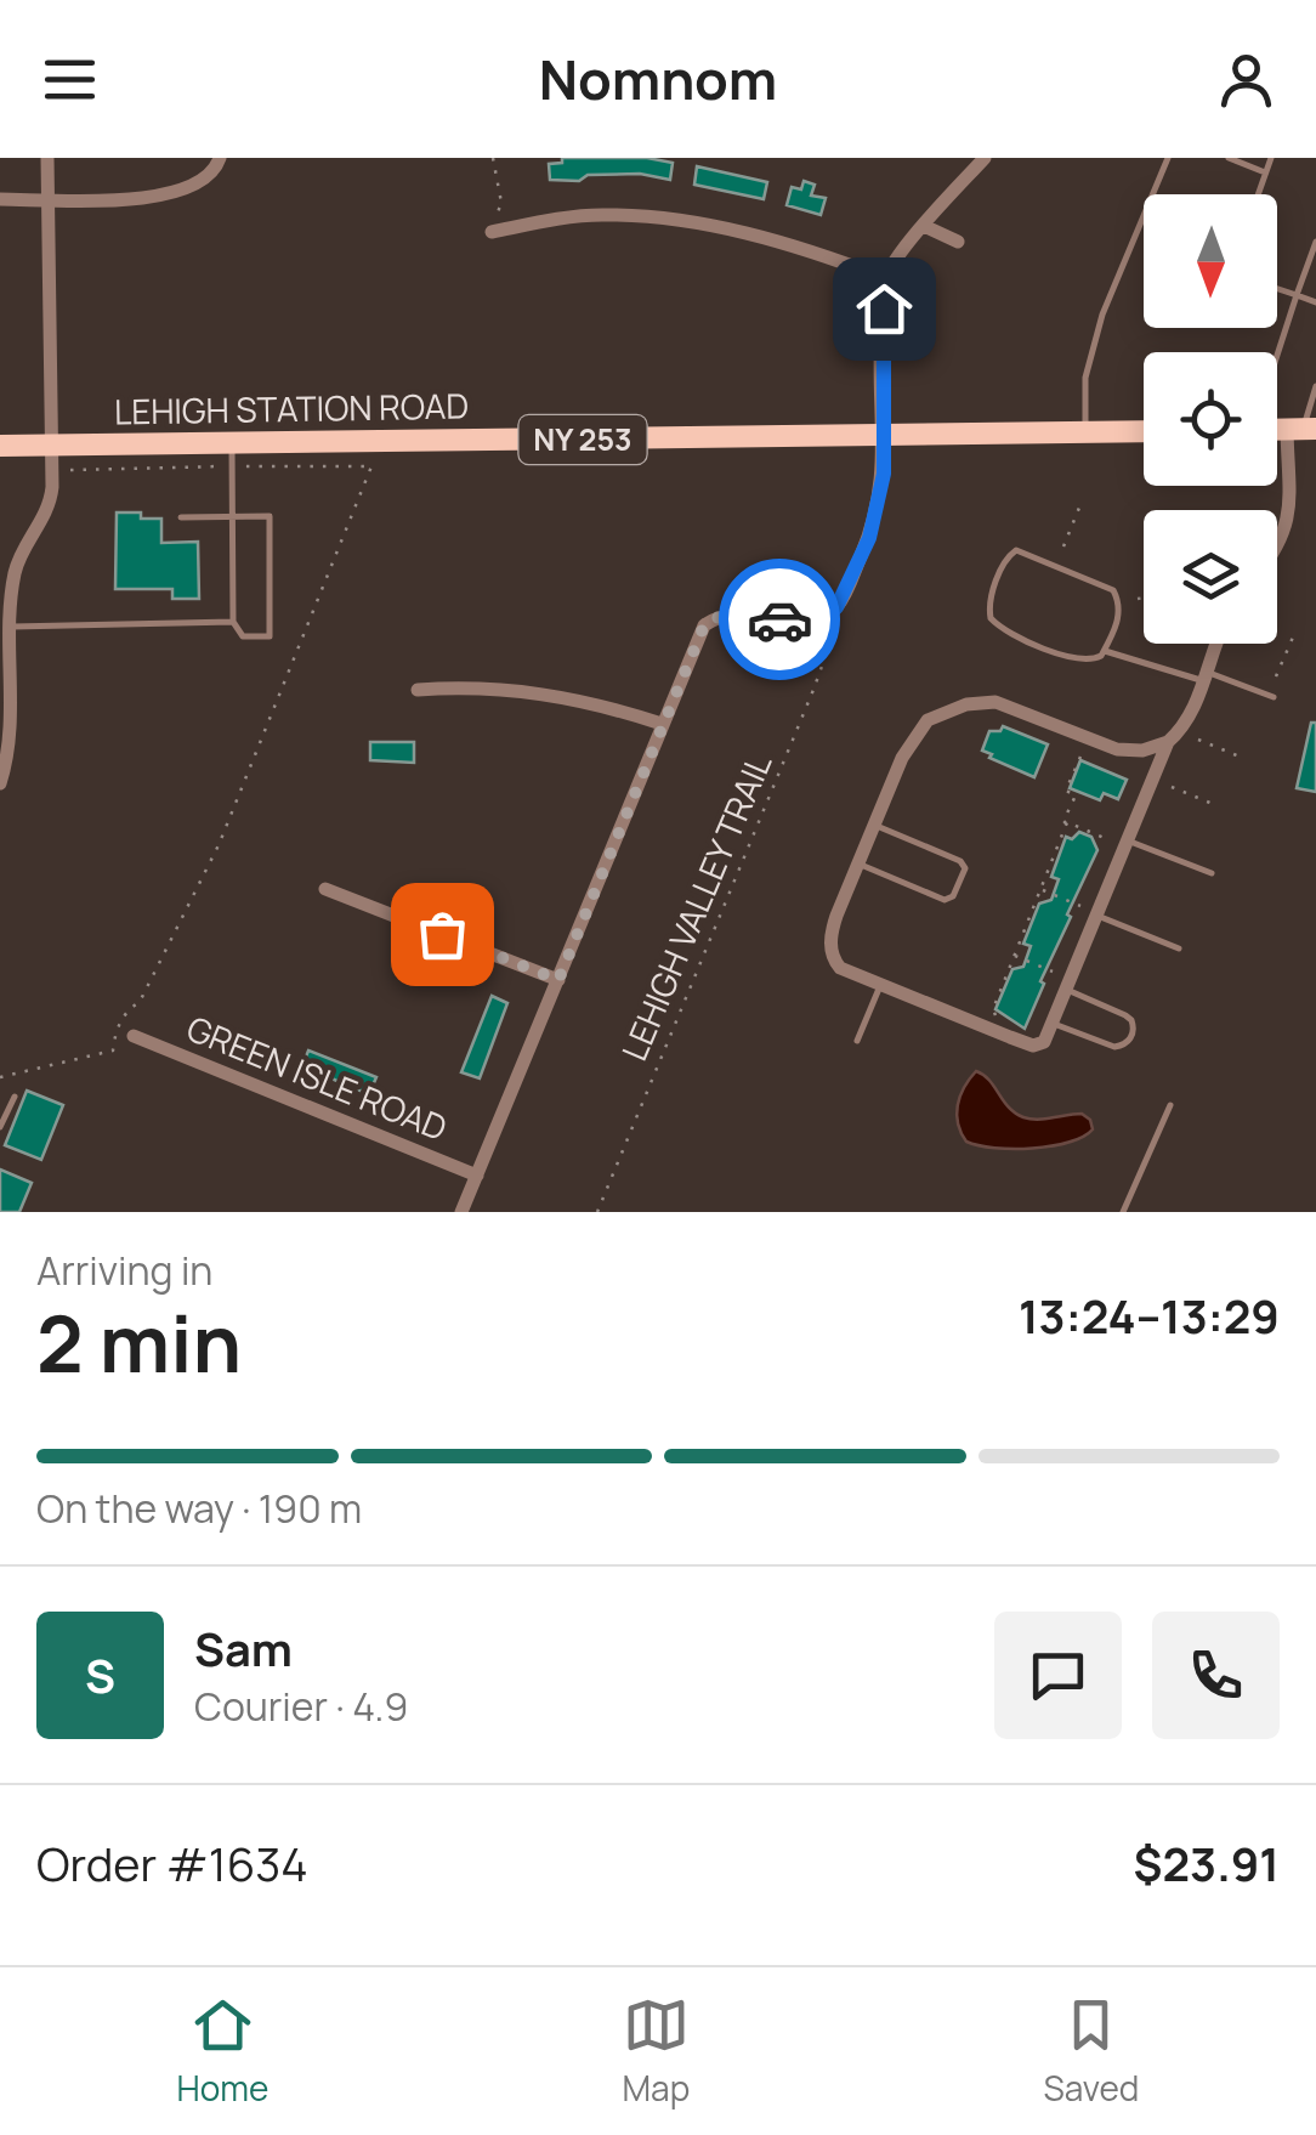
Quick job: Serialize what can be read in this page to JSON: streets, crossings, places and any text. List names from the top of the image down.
{
  "streets": {
    "main road": ["LEHIGH STATION ROAD", "NY 253"],
    "street": ["GREEN ISLE ROAD"],
    "path": ["LEHIGH VALLEY TRAIL"]
  },
  "north": "bottom",
  "page": {
    "header": "Nomnom",
    "heading": ["2 min", "Arriving in", "13:24–13:29"],
    "panel": [
      "Sam",
      "Courier · 4.9",
      "Order #1634",
      "$23.91"
    ],
    "bar": "On the way · 190 m",
    "round": "S",
    "tabs": ["Home", "Map", "Saved"]
  }
}
